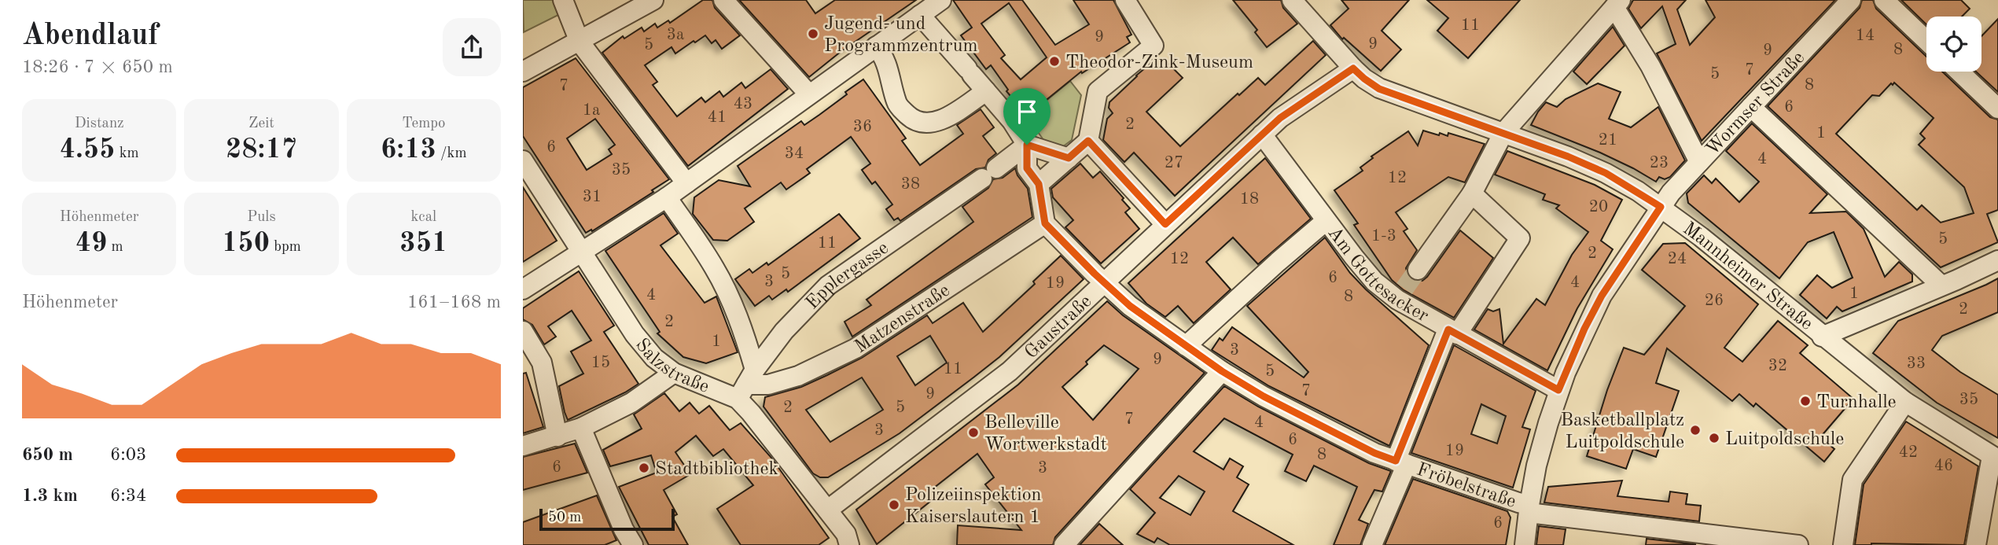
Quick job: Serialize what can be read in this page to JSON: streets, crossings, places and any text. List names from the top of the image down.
{
  "streets": {
    "street": [
      "Wormser Straße",
      "Am Gottesacker",
      "Epplergasse",
      "Mannheimer Straße",
      "Matzenstraße",
      "Gaustraße",
      "Salzstraße",
      "Fröbelstraße"
    ]
  },
  "crossings": [
    ["Wormser Straße", "Am Gottesacker"],
    ["Wormser Straße", "Mannheimer Straße"],
    ["Wormser Straße", "Fröbelstraße"],
    ["Am Gottesacker", "Gaustraße"],
    ["Epplergasse", "Matzenstraße"],
    ["Epplergasse", "Salzstraße"],
    ["Mannheimer Straße", "Gaustraße"],
    ["Matzenstraße", "Salzstraße"],
    ["Matzenstraße", "Fröbelstraße"],
    ["Gaustraße", "Salzstraße"],
    ["Gaustraße", "Fröbelstraße"]
  ],
  "places": [
    "Jugend- und Programmzentrum",
    "Theodor-Zink-Museum",
    "Turnhalle",
    "Basketballplatz Luitpoldschule",
    "Belleville Wortwerkstadt",
    "Luitpoldschule",
    "Stadtbibliothek",
    "Polizeiinspektion Kaiserslautern 1"
  ],
  "house_numbers": [
    "11",
    "3a",
    "14",
    "9",
    "9",
    "5",
    "8",
    "9",
    "7",
    "5",
    "8",
    "7",
    "43",
    "6",
    "1a",
    "41",
    "2",
    "36",
    "1",
    "21",
    "6",
    "34",
    "4",
    "27",
    "23",
    "35",
    "12",
    "38",
    "31",
    "18",
    "20",
    "1-3",
    "5",
    "11",
    "2",
    "12",
    "24",
    "5",
    "6",
    "3",
    "4",
    "19",
    "1",
    "4",
    "8",
    "26",
    "2",
    "2",
    "1",
    "3",
    "9",
    "15",
    "33",
    "32",
    "11",
    "5",
    "7",
    "9",
    "35",
    "2",
    "5",
    "7",
    "4",
    "3",
    "6",
    "19",
    "42",
    "8",
    "46",
    "6",
    "3",
    "6"
  ],
  "scale_bar": "50 m",
  "page": {
    "heading": ["Abendlauf", "18:26 · 7 × 650 m"],
    "stats": [
      ["Distanz", "4.55 km"],
      ["Zeit", "28:17"],
      ["Tempo", "6:13 /km"],
      ["Höhenmeter", "49 m"],
      ["Puls", "150 bpm"],
      ["kcal", "351"]
    ],
    "chart": ["Höhenmeter", "161–168 m"],
    "list": [
      {
        "name": "650 m",
        "note": "6:03"
      },
      {
        "name": "1.3 km",
        "note": "6:34"
      }
    ],
    "scale": "50 m"
  }
}
